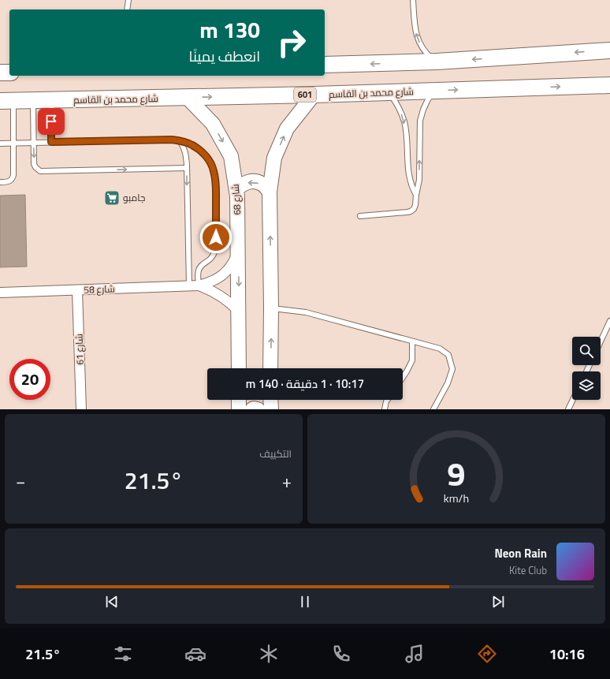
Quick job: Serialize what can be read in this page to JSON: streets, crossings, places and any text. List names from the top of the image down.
{
  "streets": {
    "main road": ["شارع محمد بن القاسم", "601"],
    "street": ["شارع 68", "شارع 58", "شارع 61"]
  },
  "crossings": [
    ["شارع محمد بن القاسم", "شارع 68"],
    ["شارع 68", "شارع 58"],
    ["شارع 58", "شارع 61"]
  ],
  "places": {
    "supermarket": ["جامبو"]
  },
  "page": {
    "turn": ["130 m", "انعطف يمينًا"],
    "limit": "20",
    "trip": "10:17 · 1 دقيقة · 140 m",
    "tile": "التكييف",
    "heat": ["−", "21.5°", "+"],
    "song": ["Neon Rain", "Kite Club"],
    "tabs": ["10:16", "21.5°"],
    "gauge": ["9", "km/h"]
  }
}
